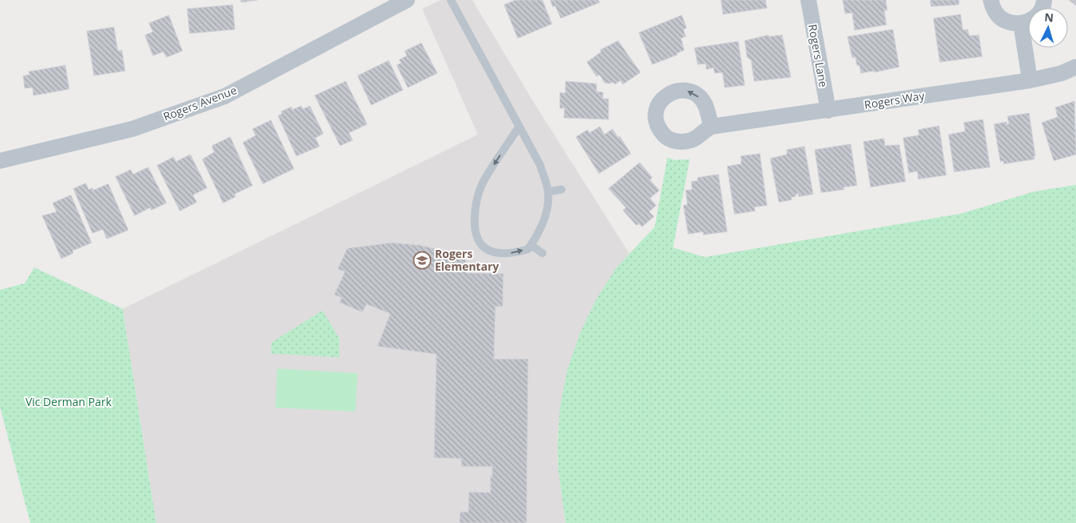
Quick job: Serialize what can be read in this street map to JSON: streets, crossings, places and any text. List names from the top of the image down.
{
  "streets": {
    "street": ["Rogers Lane", "Rogers Way", "Rogers Avenue"]
  },
  "crossings": [
    ["Rogers Lane", "Rogers Way"]
  ],
  "parks": ["Vic Derman Park"],
  "places": {
    "school or university": ["Rogers Elementary"]
  },
  "north": "top"
}
